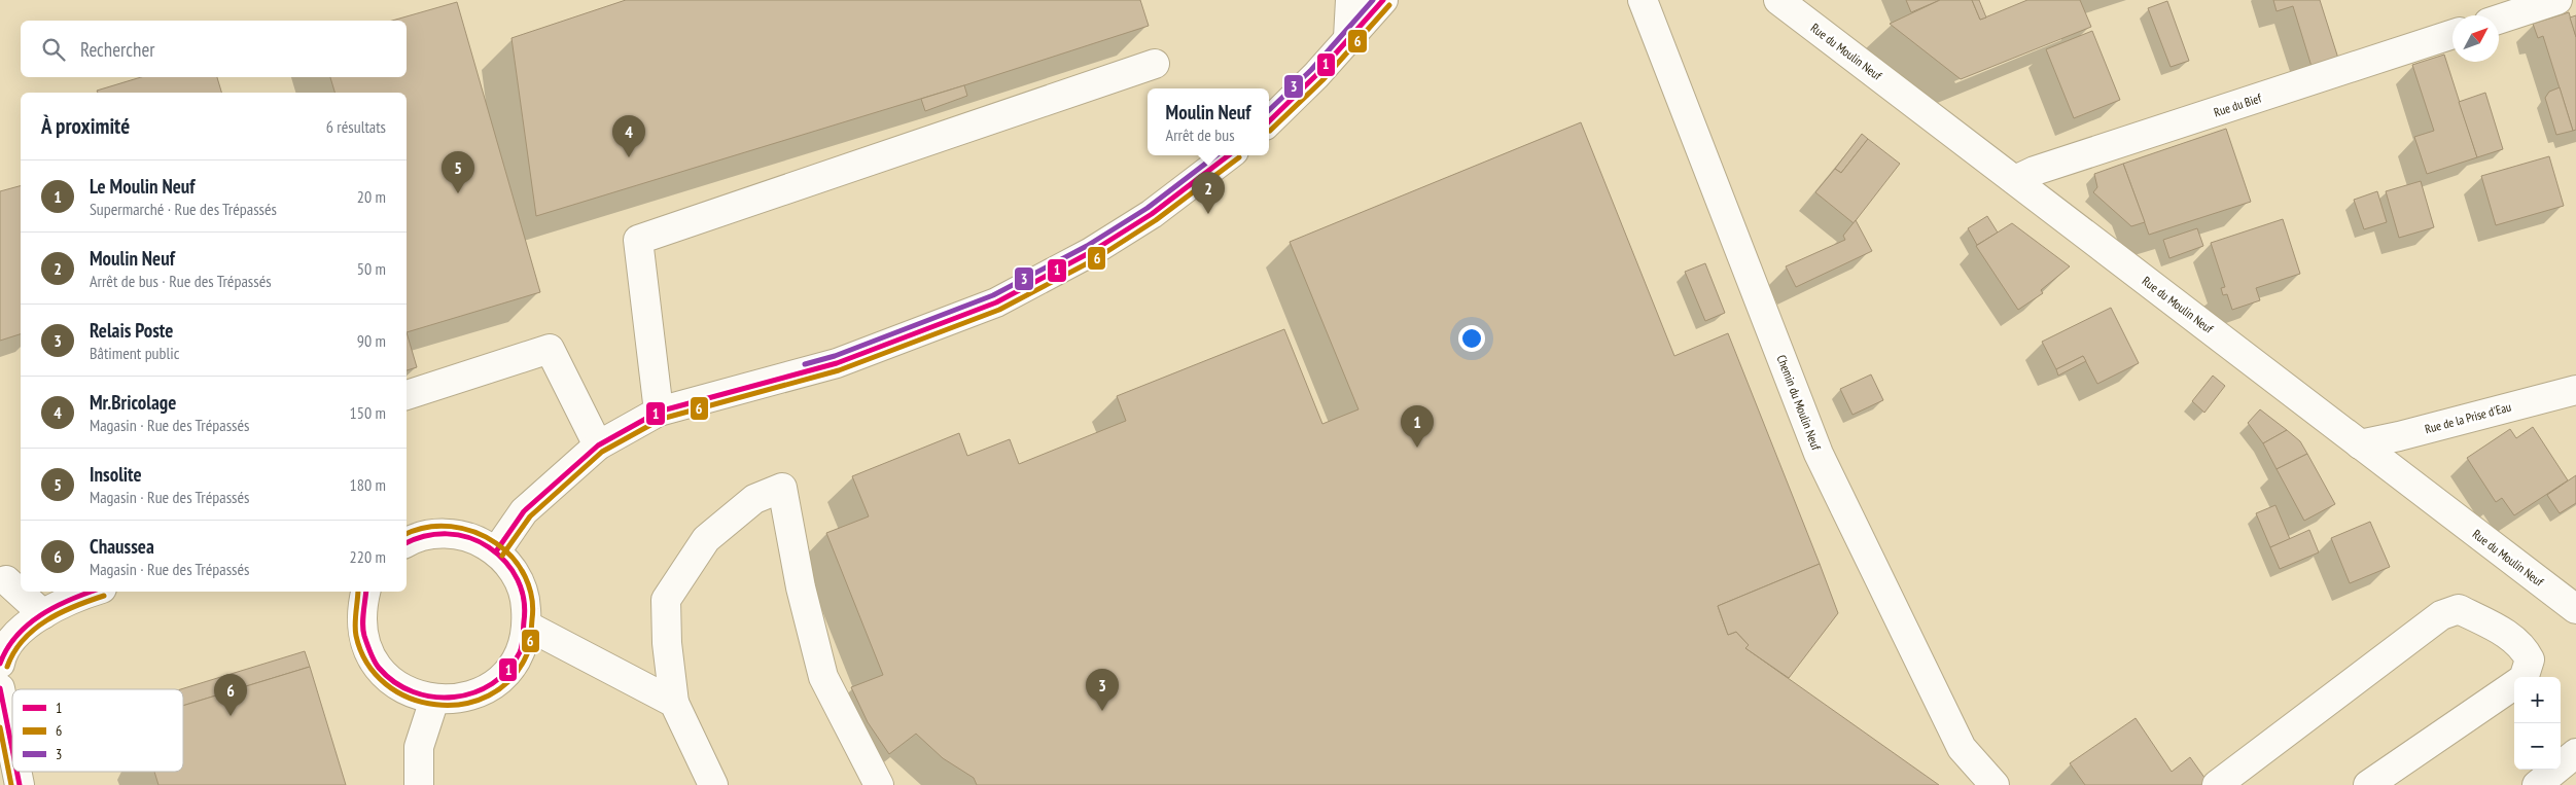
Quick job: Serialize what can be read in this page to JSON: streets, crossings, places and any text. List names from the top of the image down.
{
  "streets": {
    "street": [
      "Rue du Moulin Neuf",
      "Rue du Bief",
      "Chemin du Moulin Neuf",
      "Rue de la Prise d'Eau"
    ]
  },
  "crossings": [
    ["Rue du Moulin Neuf", "Rue du Bief"],
    ["Rue du Moulin Neuf", "Rue de la Prise d'Eau"]
  ],
  "lines": ["transit line 1", "transit line 3", "transit line 6"],
  "legend": ["1", "6", "3"],
  "north": "top right",
  "page": {
    "search": "Rechercher",
    "popup": ["Moulin Neuf", "Arrêt de bus"],
    "heading": ["À proximité", "6 résultats"],
    "pins": [
      "4",
      "5",
      "2",
      "1",
      "3",
      "6"
    ],
    "list": [
      {
        "mark": "1",
        "name": "Le Moulin Neuf",
        "note": "Supermarché · Rue des Trépassés",
        "value": "20 m"
      },
      {
        "mark": "2",
        "name": "Moulin Neuf",
        "note": "Arrêt de bus · Rue des Trépassés",
        "value": "50 m"
      },
      {
        "mark": "3",
        "name": "Relais Poste",
        "note": "Bâtiment public",
        "value": "90 m"
      },
      {
        "mark": "4",
        "name": "Mr.Bricolage",
        "note": "Magasin · Rue des Trépassés",
        "value": "150 m"
      },
      {
        "mark": "5",
        "name": "Insolite",
        "note": "Magasin · Rue des Trépassés",
        "value": "180 m"
      },
      {
        "mark": "6",
        "name": "Chaussea",
        "note": "Magasin · Rue des Trépassés",
        "value": "220 m"
      }
    ],
    "map_buttons": ["+", "−"]
  }
}
